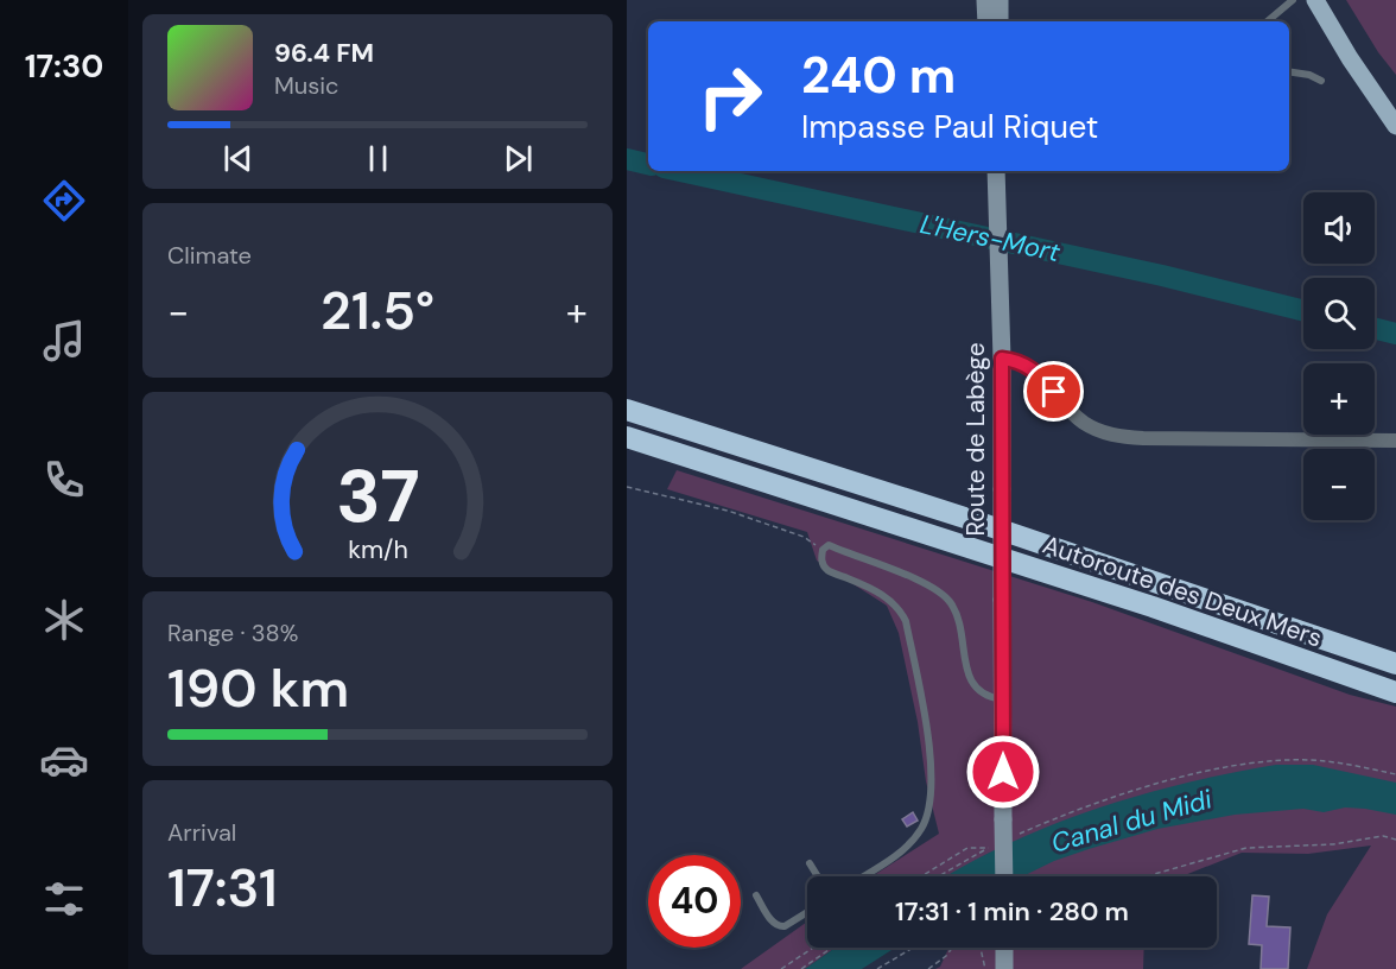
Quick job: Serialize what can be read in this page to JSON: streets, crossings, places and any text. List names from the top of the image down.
{
  "streets": {
    "highway": ["Autoroute des Deux Mers"],
    "street": ["Route de Labège"]
  },
  "water": ["L'Hers-Mort", "Canal du Midi"],
  "page": {
    "tabs": "17:30",
    "turn": ["240 m", "Impasse Paul Riquet"],
    "song": ["96.4 FM", "Music"],
    "map_buttons": ["+", "−"],
    "tile": [
      "Climate",
      ["Range · 38%", "190 km"],
      ["Arrival", "17:31"]
    ],
    "heat": ["−", "21.5°", "+"],
    "limit": "40",
    "trip": "17:31 · 1 min · 280 m",
    "gauge": ["37", "km/h"]
  }
}
